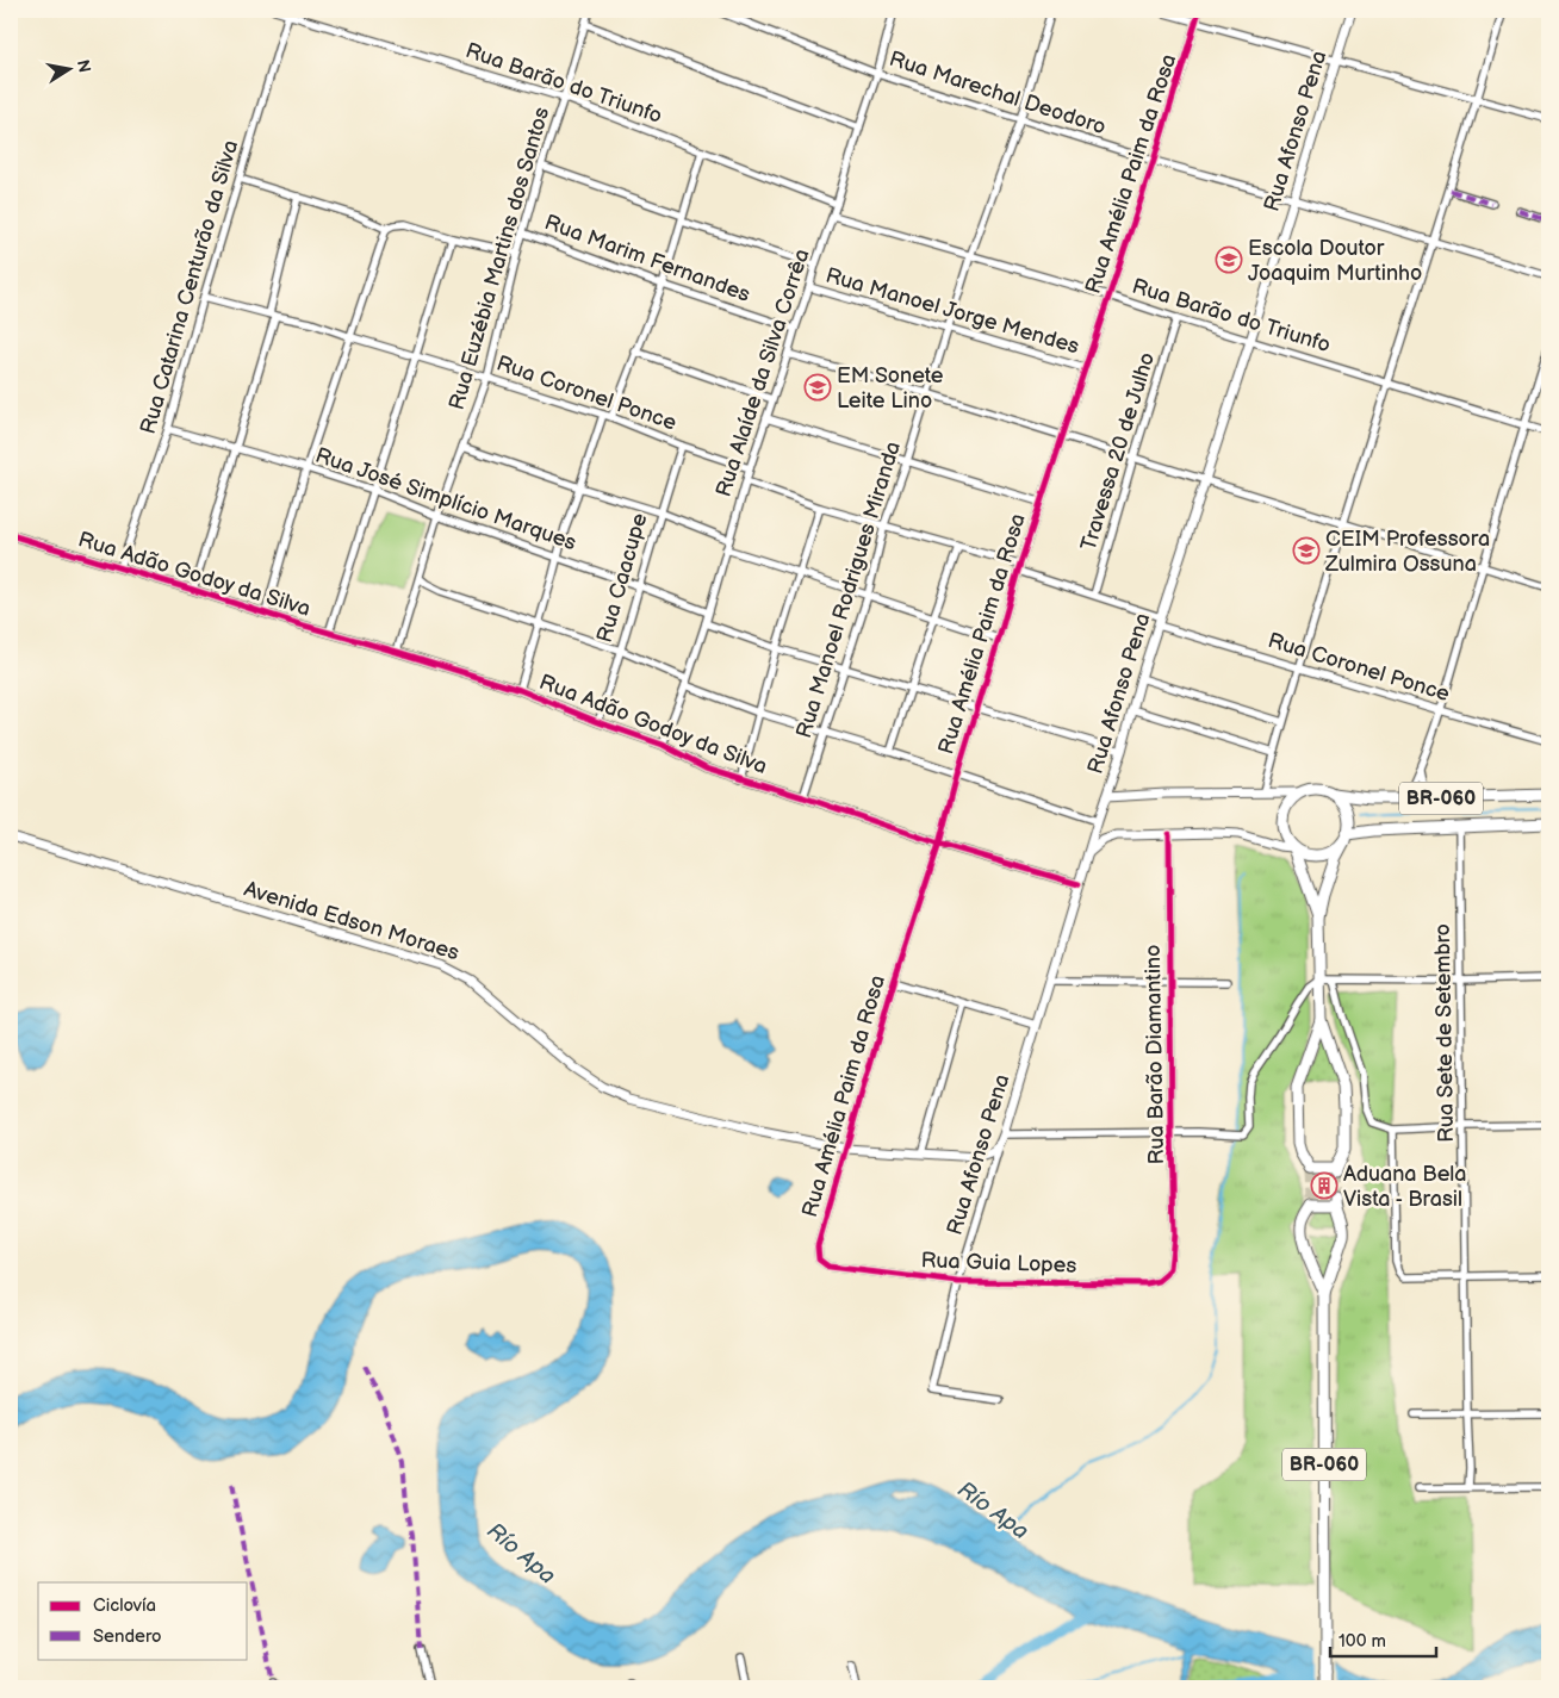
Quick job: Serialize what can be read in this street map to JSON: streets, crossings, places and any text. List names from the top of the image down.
{
  "streets": {
    "main road": ["BR-060"],
    "street": [
      "Rua Barão do Triunfo",
      "Rua Marechal Deodoro",
      "Rua Afonso Pena",
      "Rua Amélia Paim da Rosa",
      "Rua Euzébia Martins dos Santos",
      "Rua Marim Fernandes",
      "Rua Catarina Centurão da Silva",
      "Rua Manoel Jorge Mendes",
      "Rua Alaíde da Silva Corrêa",
      "Rua Coronel Ponce",
      "Travessa 20 de Julho",
      "Rua José Simplício Marques",
      "Rua Adão Godoy da Silva",
      "Rua Caacupe",
      "Rua Manoel Rodrigues Miranda",
      "Avenida Edson Moraes",
      "Rua Sete de Setembro",
      "Rua Barão Diamantino",
      "Rua Guia Lopes"
    ]
  },
  "crossings": [
    ["Rua Barão do Triunfo", "Rua Afonso Pena"],
    ["Rua Barão do Triunfo", "Rua Amélia Paim da Rosa"],
    ["Rua Barão do Triunfo", "Rua Euzébia Martins dos Santos"],
    ["Rua Barão do Triunfo", "Rua Catarina Centurão da Silva"],
    ["Rua Barão do Triunfo", "Rua Alaíde da Silva Corrêa"],
    ["Rua Barão do Triunfo", "Travessa 20 de Julho"],
    ["Rua Barão do Triunfo", "Rua Manoel Rodrigues Miranda"],
    ["Rua Marechal Deodoro", "Rua Afonso Pena"],
    ["Rua Marechal Deodoro", "Rua Amélia Paim da Rosa"],
    ["Rua Marechal Deodoro", "Rua Alaíde da Silva Corrêa"],
    ["Rua Marechal Deodoro", "Rua Manoel Rodrigues Miranda"],
    ["Rua Afonso Pena", "Rua Coronel Ponce"],
    ["Rua Afonso Pena", "Rua Adão Godoy da Silva"],
    ["Rua Afonso Pena", "Avenida Edson Moraes"],
    ["Rua Afonso Pena", "Rua Guia Lopes"],
    ["Rua Amélia Paim da Rosa", "Rua Manoel Jorge Mendes"],
    ["Rua Amélia Paim da Rosa", "Rua Coronel Ponce"],
    ["Rua Amélia Paim da Rosa", "Rua Adão Godoy da Silva"],
    ["Rua Amélia Paim da Rosa", "Avenida Edson Moraes"],
    ["Rua Amélia Paim da Rosa", "Rua Guia Lopes"],
    ["Rua Euzébia Martins dos Santos", "Rua Marim Fernandes"],
    ["Rua Euzébia Martins dos Santos", "Rua Coronel Ponce"],
    ["Rua Euzébia Martins dos Santos", "Rua José Simplício Marques"],
    ["Rua Euzébia Martins dos Santos", "Rua Adão Godoy da Silva"],
    ["Rua Marim Fernandes", "Rua Catarina Centurão da Silva"],
    ["Rua Marim Fernandes", "Rua Alaíde da Silva Corrêa"],
    ["Rua Catarina Centurão da Silva", "Rua Coronel Ponce"],
    ["Rua Catarina Centurão da Silva", "Rua José Simplício Marques"],
    ["Rua Catarina Centurão da Silva", "Rua Adão Godoy da Silva"],
    ["Rua Manoel Jorge Mendes", "Rua Alaíde da Silva Corrêa"],
    ["Rua Manoel Jorge Mendes", "Rua Manoel Rodrigues Miranda"],
    ["Rua Alaíde da Silva Corrêa", "Rua Coronel Ponce"],
    ["Rua Alaíde da Silva Corrêa", "Rua José Simplício Marques"],
    ["Rua Alaíde da Silva Corrêa", "Rua Adão Godoy da Silva"],
    ["Rua Coronel Ponce", "Travessa 20 de Julho"],
    ["Rua Coronel Ponce", "Rua Caacupe"],
    ["Rua Coronel Ponce", "Rua Manoel Rodrigues Miranda"],
    ["Rua José Simplício Marques", "Rua Caacupe"],
    ["Rua Adão Godoy da Silva", "Rua Caacupe"],
    ["Rua Adão Godoy da Silva", "Rua Manoel Rodrigues Miranda"],
    ["BR-060", "Rua Sete de Setembro"],
    ["Rua Barão Diamantino", "Rua Guia Lopes"]
  ],
  "water": ["Río Apa"],
  "places": {
    "school or university": ["Escola Doutor Joaquim Murtinho", "EM Sonete Leite Lino", "CEIM Professora Zulmira Ossuna"],
    "building": ["Aduana Bela Vista - Brasil"]
  },
  "legend": ["Ciclovía", "Sendero"],
  "scale_bar": "100 m",
  "north": "right"
}
